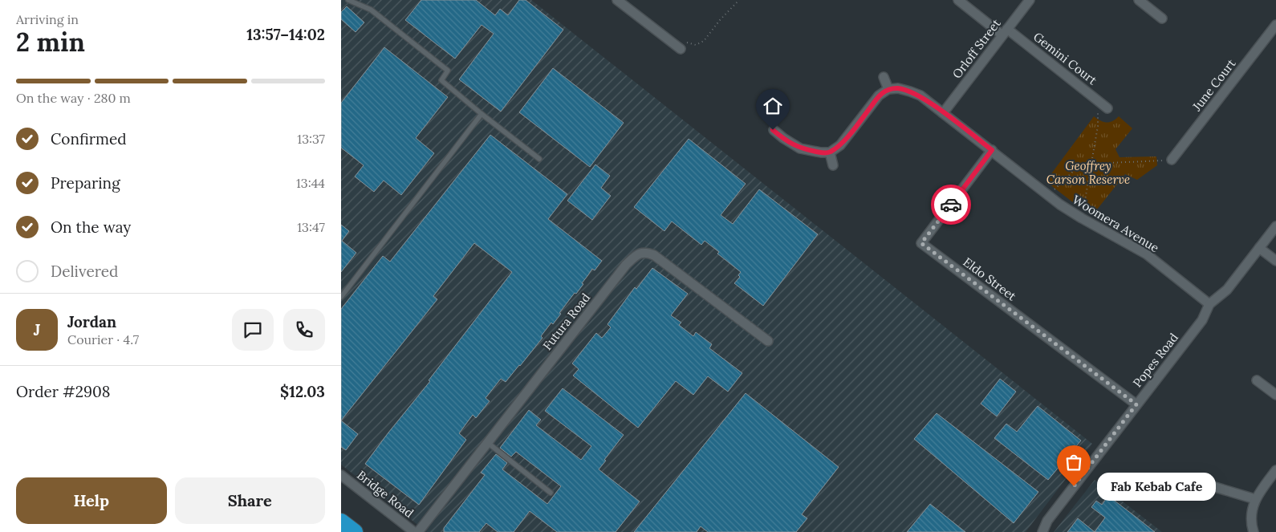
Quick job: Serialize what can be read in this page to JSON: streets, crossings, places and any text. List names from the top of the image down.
{
  "streets": {
    "street": [
      "Orloff Street",
      "Gemini Court",
      "June Court",
      "Woomera Avenue",
      "Eldo Street",
      "Futura Road",
      "Popes Road",
      "Bridge Road"
    ]
  },
  "crossings": [
    ["Orloff Street", "Gemini Court"],
    ["Orloff Street", "Woomera Avenue"],
    ["Woomera Avenue", "Eldo Street"],
    ["Woomera Avenue", "Popes Road"],
    ["Eldo Street", "Popes Road"]
  ],
  "parks": ["Geoffrey Carson Reserve"],
  "places": ["Fab Kebab Cafe"],
  "page": {
    "heading": ["2 min", "Arriving in", "13:57–14:02"],
    "panel": [
      "Jordan",
      "Courier · 4.7",
      "Order #2908",
      "$12.03"
    ],
    "bar": "On the way · 280 m",
    "list": [
      ["Confirmed", "13:37"],
      ["Preparing", "13:44"],
      ["On the way", "13:47"],
      "Delivered"
    ],
    "round": "J",
    "buttons": ["Help", "Share"],
    "bubble": "Fab Kebab Cafe"
  }
}
